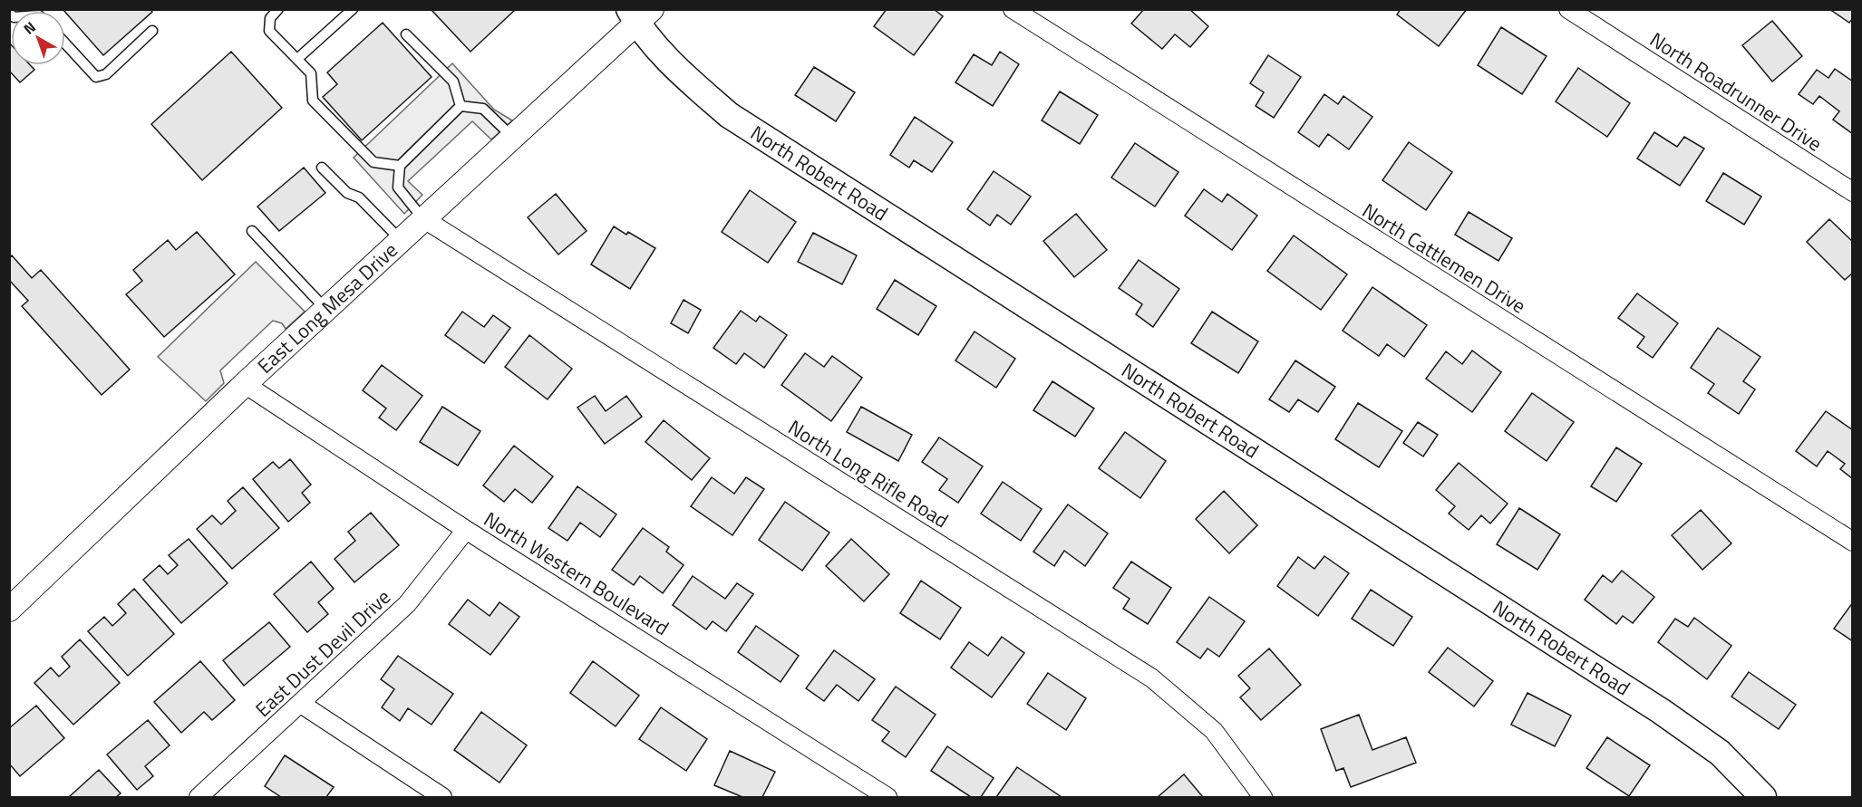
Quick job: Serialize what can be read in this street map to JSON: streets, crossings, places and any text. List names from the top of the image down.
{
  "streets": {
    "main road": ["North Robert Road"],
    "street": [
      "North Roadrunner Drive",
      "North Cattlemen Drive",
      "East Long Mesa Drive",
      "North Long Rifle Road",
      "North Western Boulevard",
      "East Dust Devil Drive"
    ]
  },
  "crossings": [
    ["North Robert Road", "East Long Mesa Drive"],
    ["East Long Mesa Drive", "North Long Rifle Road"],
    ["East Long Mesa Drive", "North Western Boulevard"],
    ["North Western Boulevard", "East Dust Devil Drive"]
  ],
  "north": "top left"
}
